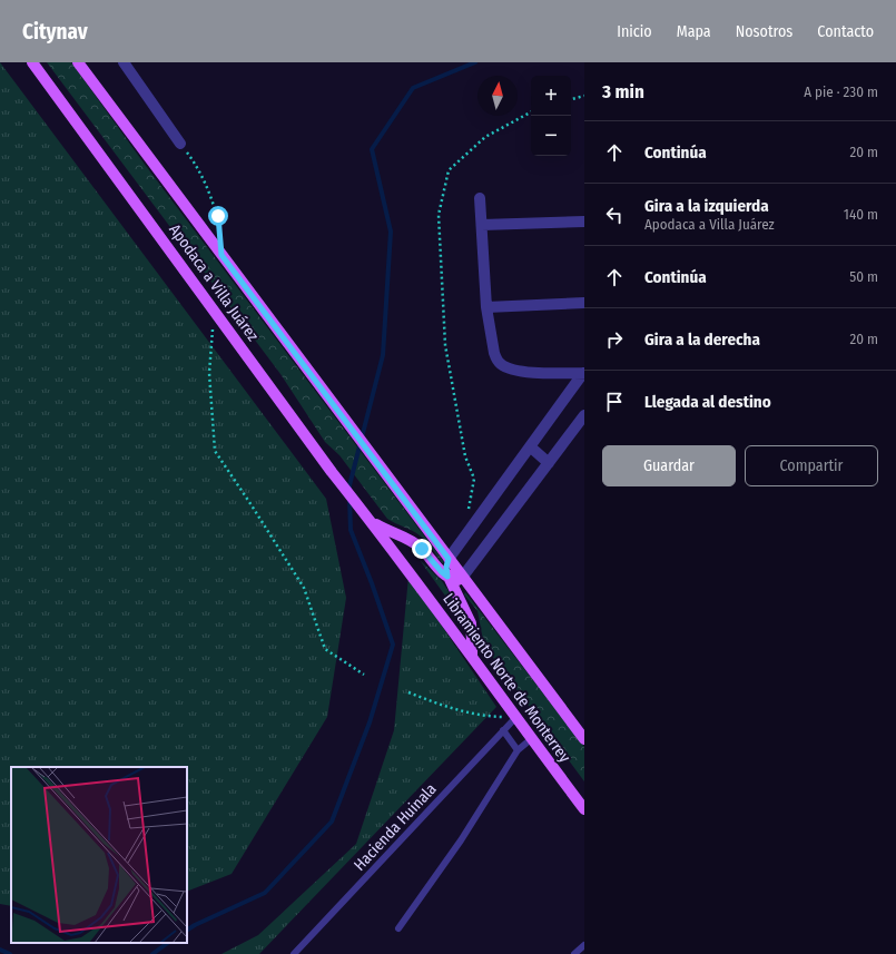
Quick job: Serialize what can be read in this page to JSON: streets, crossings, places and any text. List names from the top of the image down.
{
  "streets": {
    "main road": ["Apodaca a Villa Juárez", "Libramiento Norte de Monterrey"],
    "lane": ["Hacienda Huinala"]
  },
  "crossings": [
    ["Apodaca a Villa Juárez", "Libramiento Norte de Monterrey"],
    ["Libramiento Norte de Monterrey", "Hacienda Huinala"]
  ],
  "north": "top",
  "page": {
    "header": "Citynav",
    "nav": [
      "Inicio",
      "Mapa",
      "Nosotros",
      "Contacto"
    ],
    "heading": ["3 min", "A pie · 230 m"],
    "map_buttons": ["+", "−"],
    "list": [
      ["Continúa", "20 m"],
      ["Gira a la izquierda", "Apodaca a Villa Juárez", "140 m"],
      ["Continúa", "50 m"],
      ["Gira a la derecha", "20 m"],
      "Llegada al destino"
    ],
    "buttons": ["Guardar", "Compartir"]
  }
}
